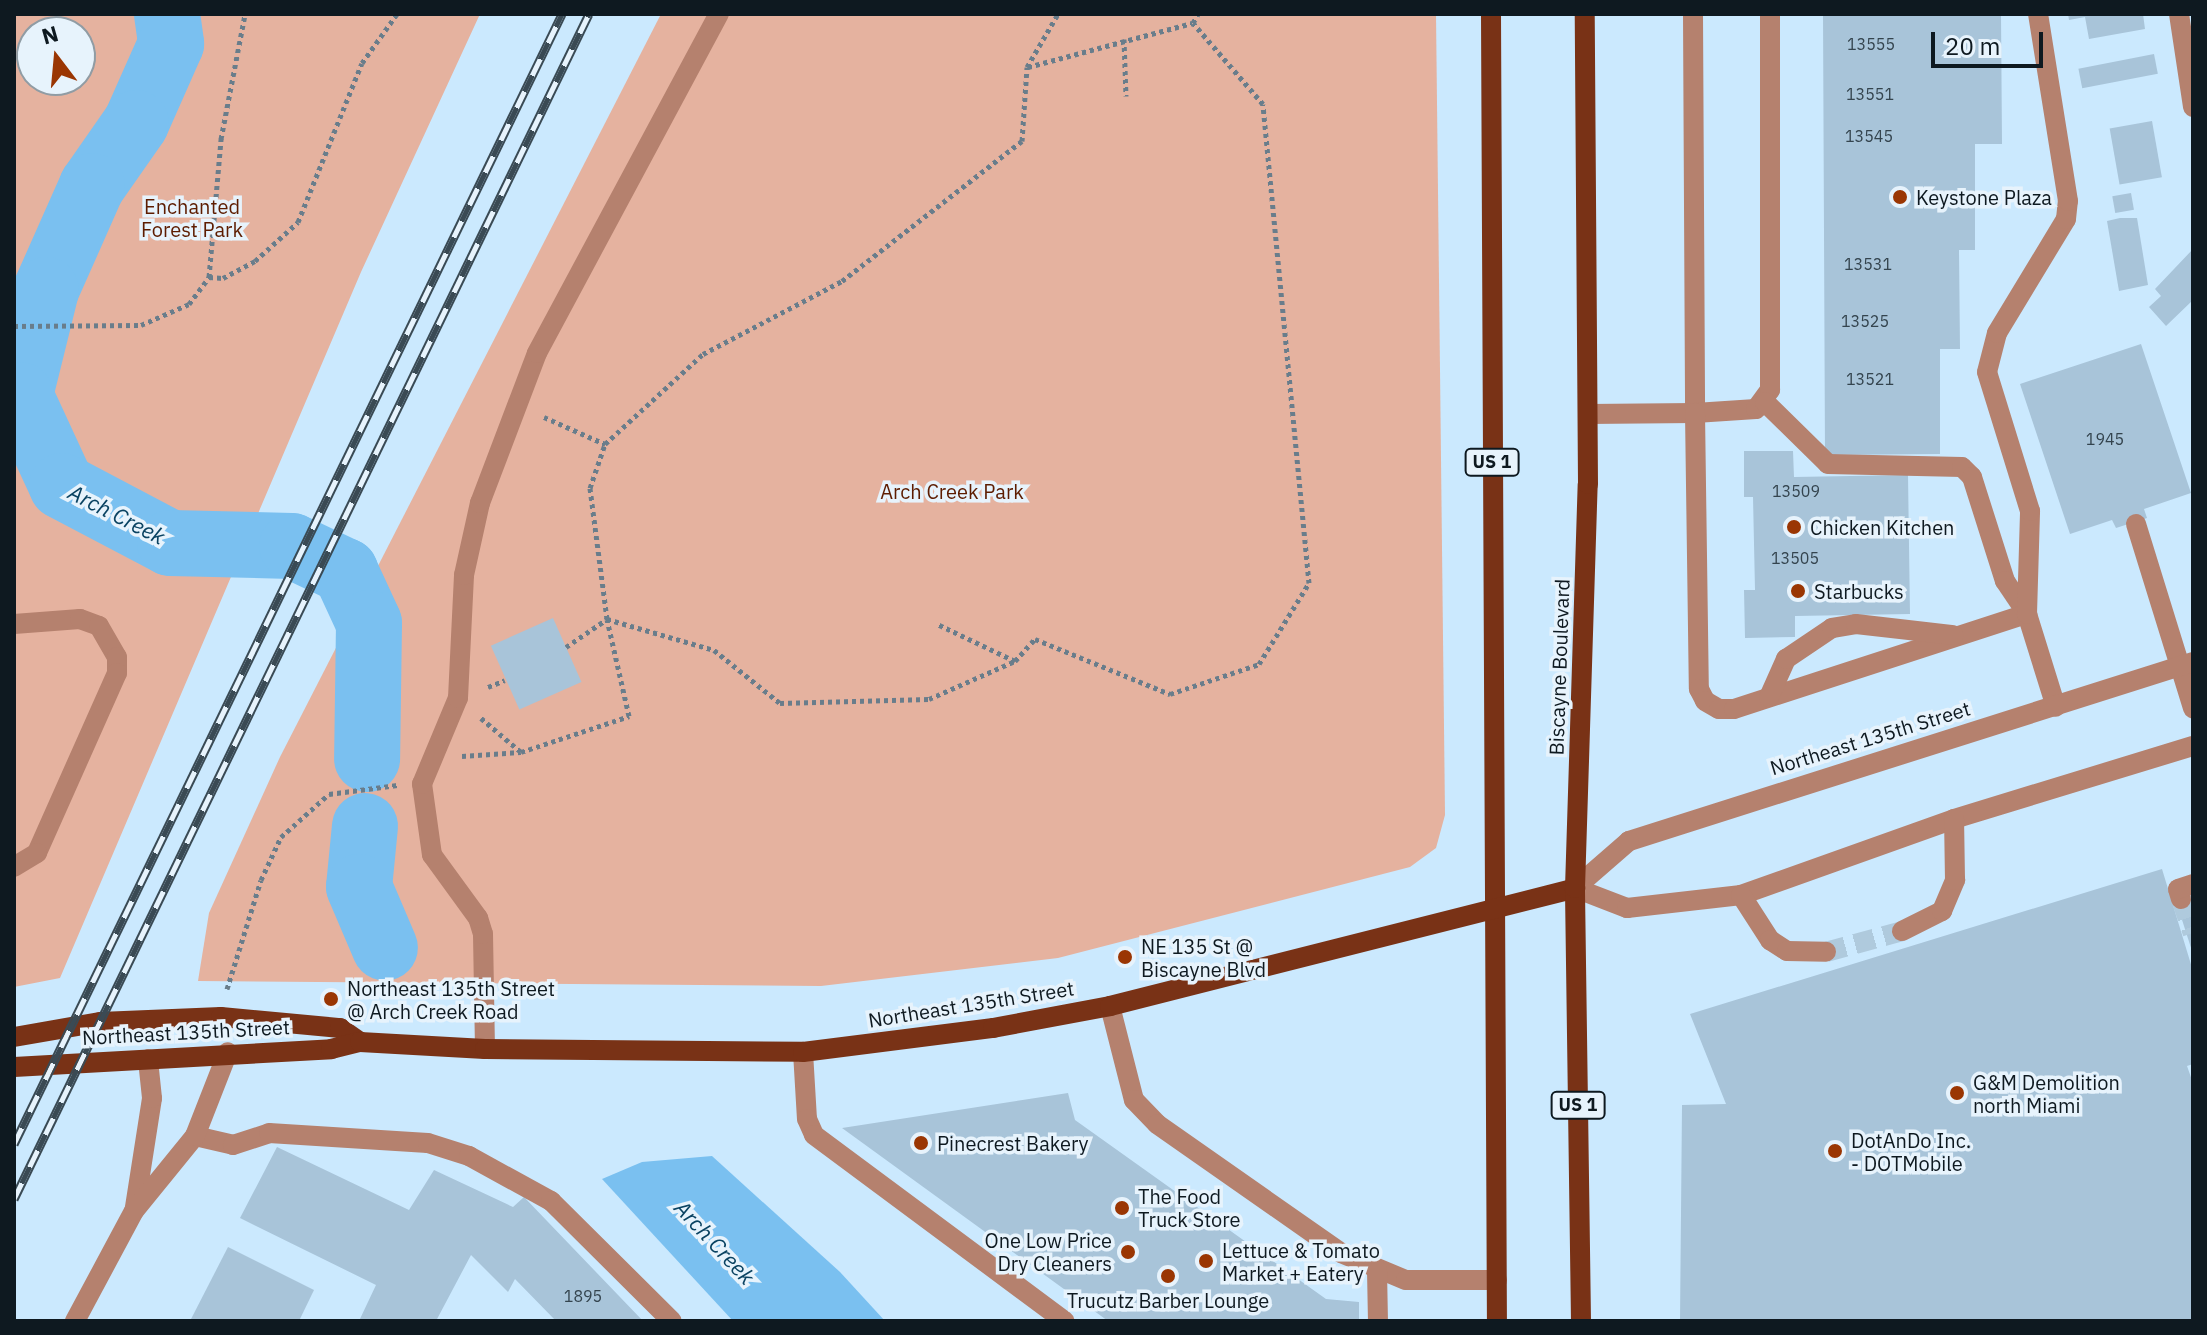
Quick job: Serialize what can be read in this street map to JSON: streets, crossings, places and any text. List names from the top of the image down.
{
  "streets": {
    "main road": ["US 1", "Biscayne Boulevard", "Northeast 135th Street"]
  },
  "crossings": [
    ["US 1", "Northeast 135th Street"],
    ["Biscayne Boulevard", "Northeast 135th Street"]
  ],
  "water": ["Arch Creek"],
  "parks": ["Enchanted Forest Park", "Arch Creek Park"],
  "places": [
    "Keystone Plaza",
    "Chicken Kitchen",
    "Starbucks",
    "NE 135 St @ Biscayne Blvd",
    "Northeast 135th Street @ Arch Creek Road",
    "G&M Demolition north Miami",
    "Pinecrest Bakery",
    "DotAnDo Inc. - DOTMobile",
    "The Food Truck Store",
    "One Low Price Dry Cleaners",
    "Lettuce & Tomato Market + Eatery",
    "Trucutz Barber Lounge"
  ],
  "house_numbers": [
    "13555",
    "13551",
    "13545",
    "13531",
    "13525",
    "13521",
    "1945",
    "13509",
    "13505",
    "1895"
  ],
  "scale_bar": "20 m",
  "north": "top"
}
